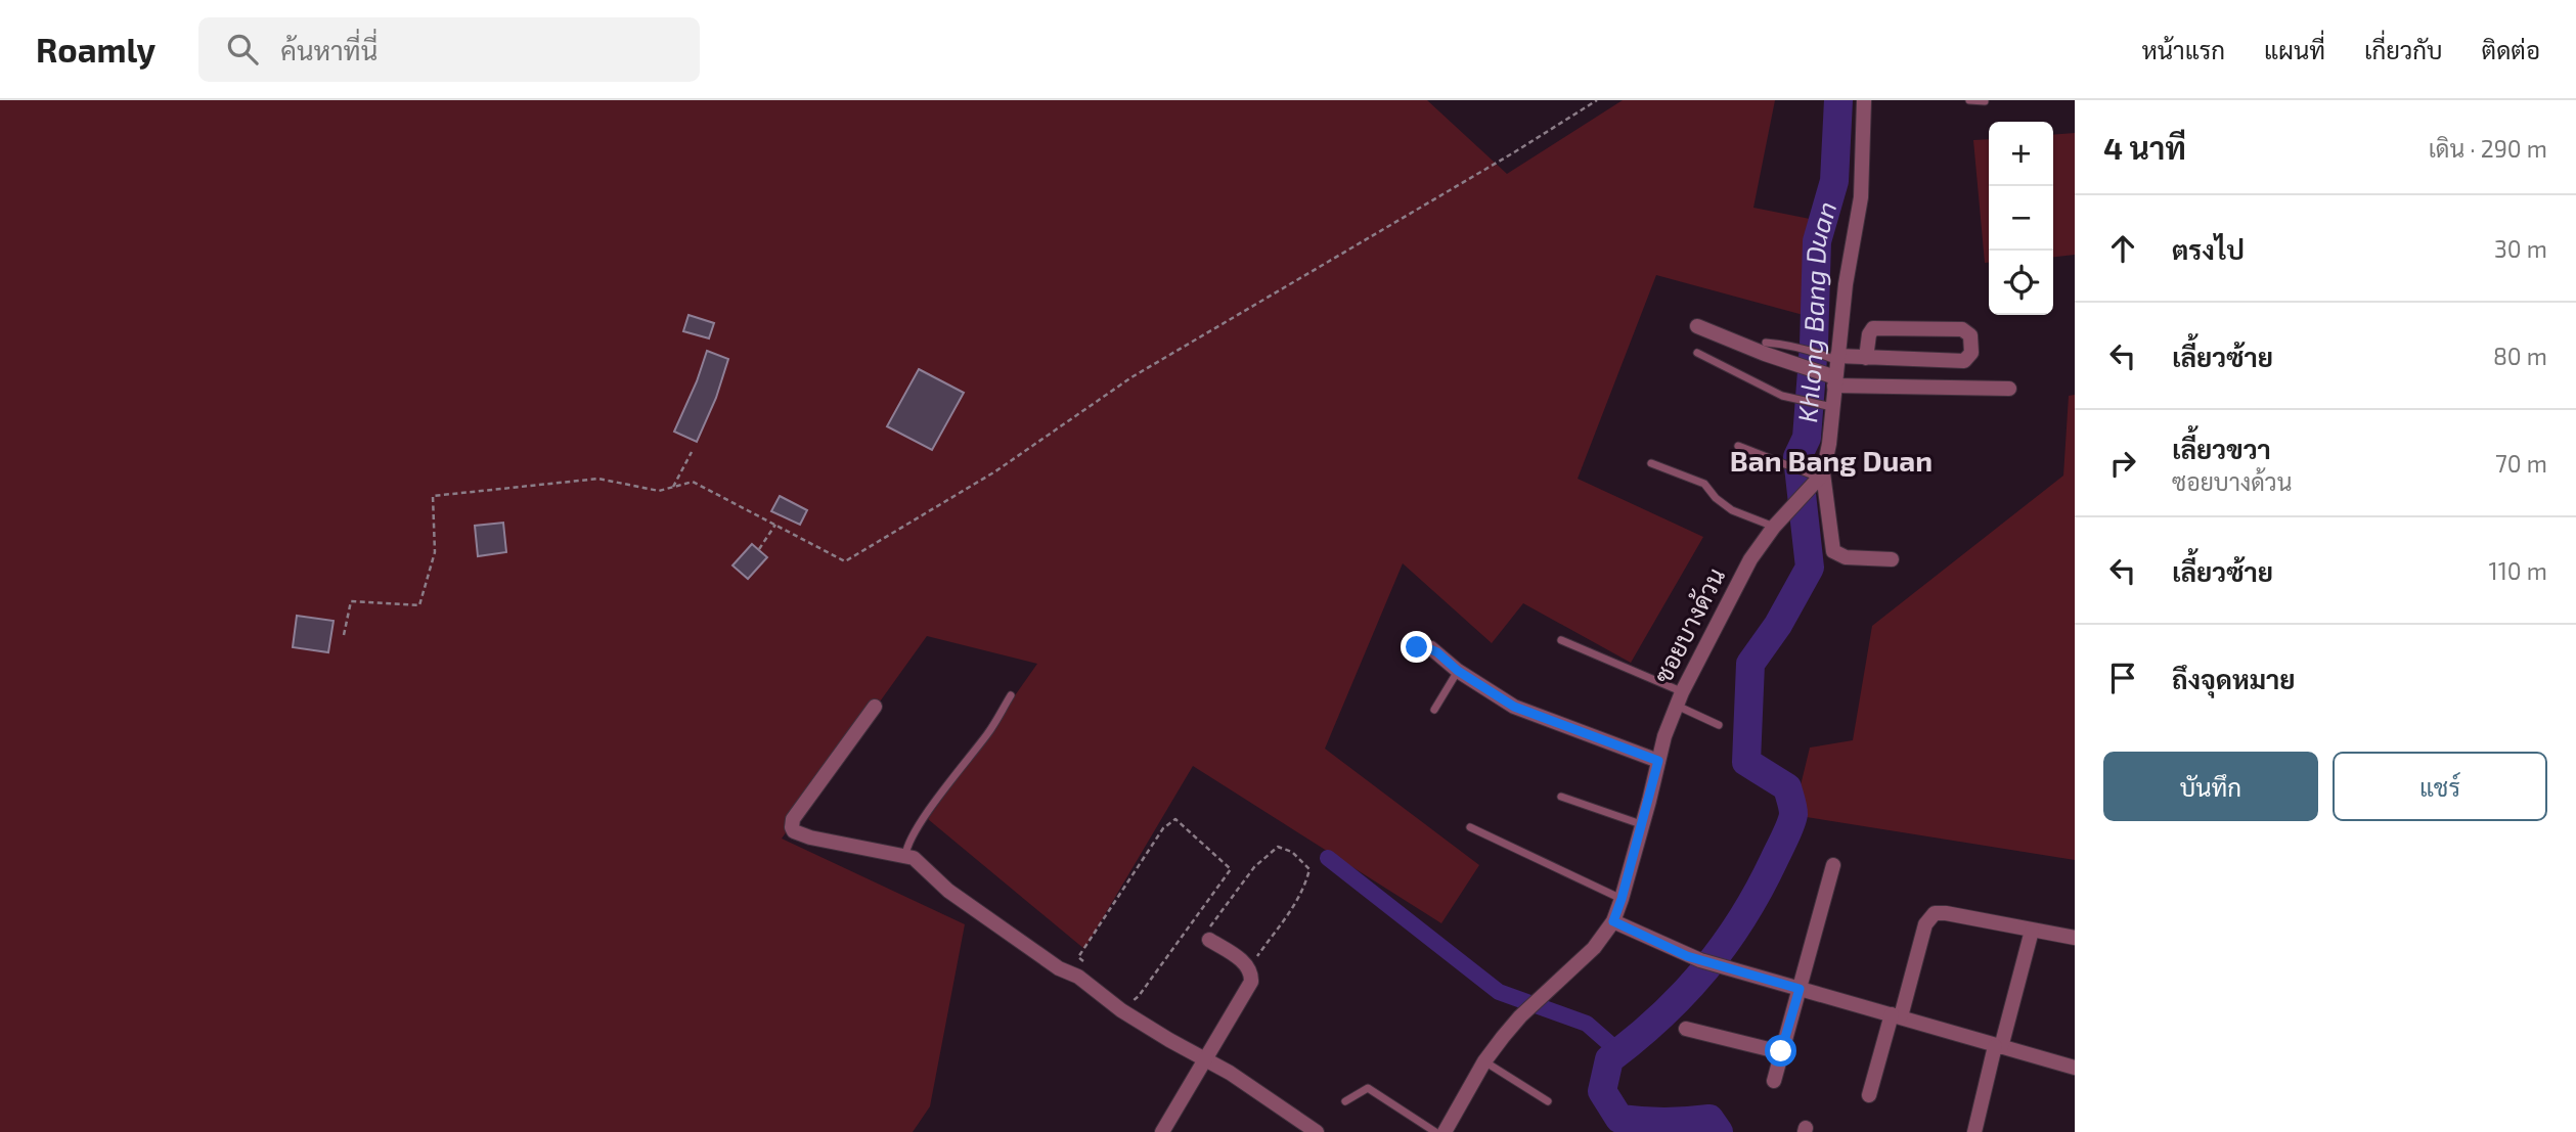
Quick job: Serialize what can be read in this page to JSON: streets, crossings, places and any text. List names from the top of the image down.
{
  "streets": {
    "street": ["ซอยบางด้วน"]
  },
  "districts": ["Ban Bang Duan"],
  "water": ["Khlong Bang Duan"],
  "page": {
    "header": "Roamly",
    "search": "ค้นหาที่นี่",
    "nav": [
      "หน้าแรก",
      "แผนที่",
      "เกี่ยวกับ",
      "ติดต่อ"
    ],
    "heading": ["4 นาที", "เดิน · 290 m"],
    "map_buttons": ["+", "−"],
    "list": [
      ["ตรงไป", "30 m"],
      ["เลี้ยวซ้าย", "80 m"],
      ["เลี้ยวขวา", "ซอยบางด้วน", "70 m"],
      ["เลี้ยวซ้าย", "110 m"],
      "ถึงจุดหมาย"
    ],
    "buttons": ["บันทึก", "แชร์"]
  }
}
